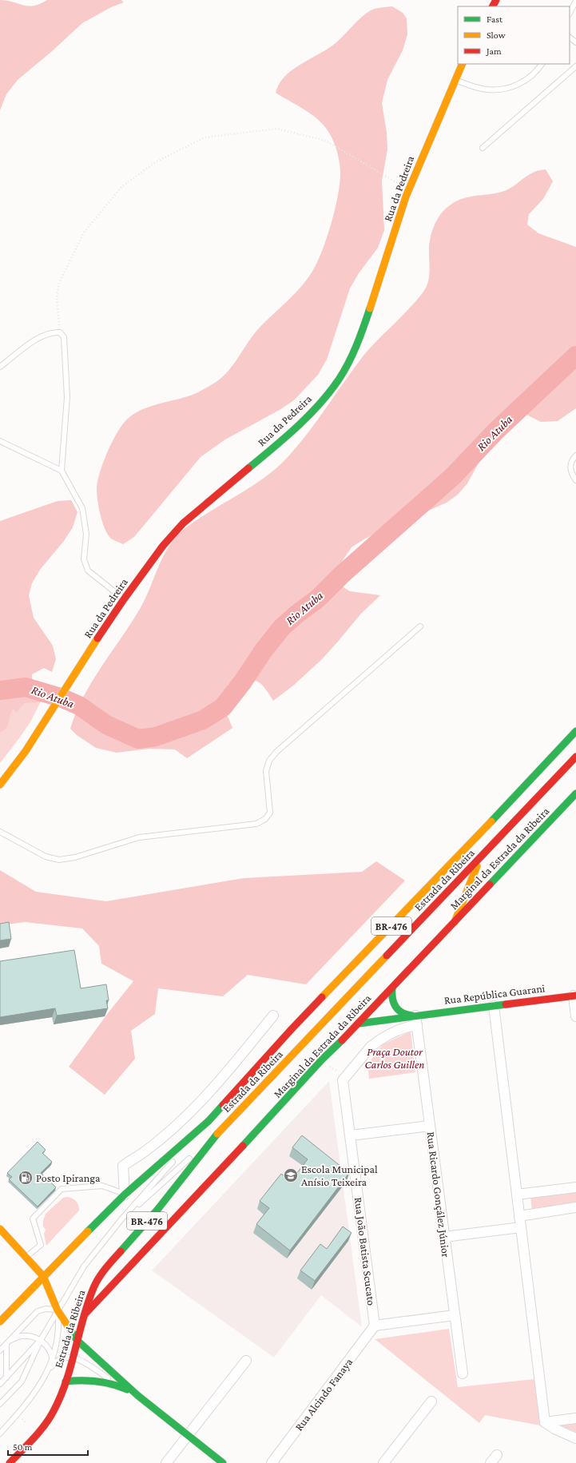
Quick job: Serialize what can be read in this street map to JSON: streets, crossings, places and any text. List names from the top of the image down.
{
  "streets": {
    "main road": [
      "Rua da Pedreira",
      "Marginal da Estrada da Ribeira",
      "Estrada da Ribeira",
      "BR-476",
      "Rua República Guarani"
    ],
    "street": ["Rua Ricardo Gonçález Júnior", "Rua João Batista Scucato", "Rua Alcindo Fanaya"]
  },
  "crossings": [
    ["Marginal da Estrada da Ribeira", "Estrada da Ribeira"],
    ["Marginal da Estrada da Ribeira", "Rua República Guarani"],
    ["Rua República Guarani", "Rua Ricardo Gonçález Júnior"],
    ["Rua Ricardo Gonçález Júnior", "Rua João Batista Scucato"],
    ["Rua João Batista Scucato", "Rua Alcindo Fanaya"]
  ],
  "water": ["Rio Atuba"],
  "parks": ["Praça Doutor Carlos Guillen"],
  "places": {
    "school or university": ["Escola Municipal Anísio Teixeira"],
    "fuel station": ["Posto Ipiranga"]
  },
  "legend": ["Fast", "Slow", "Jam"],
  "scale_bar": "50 m"
}
